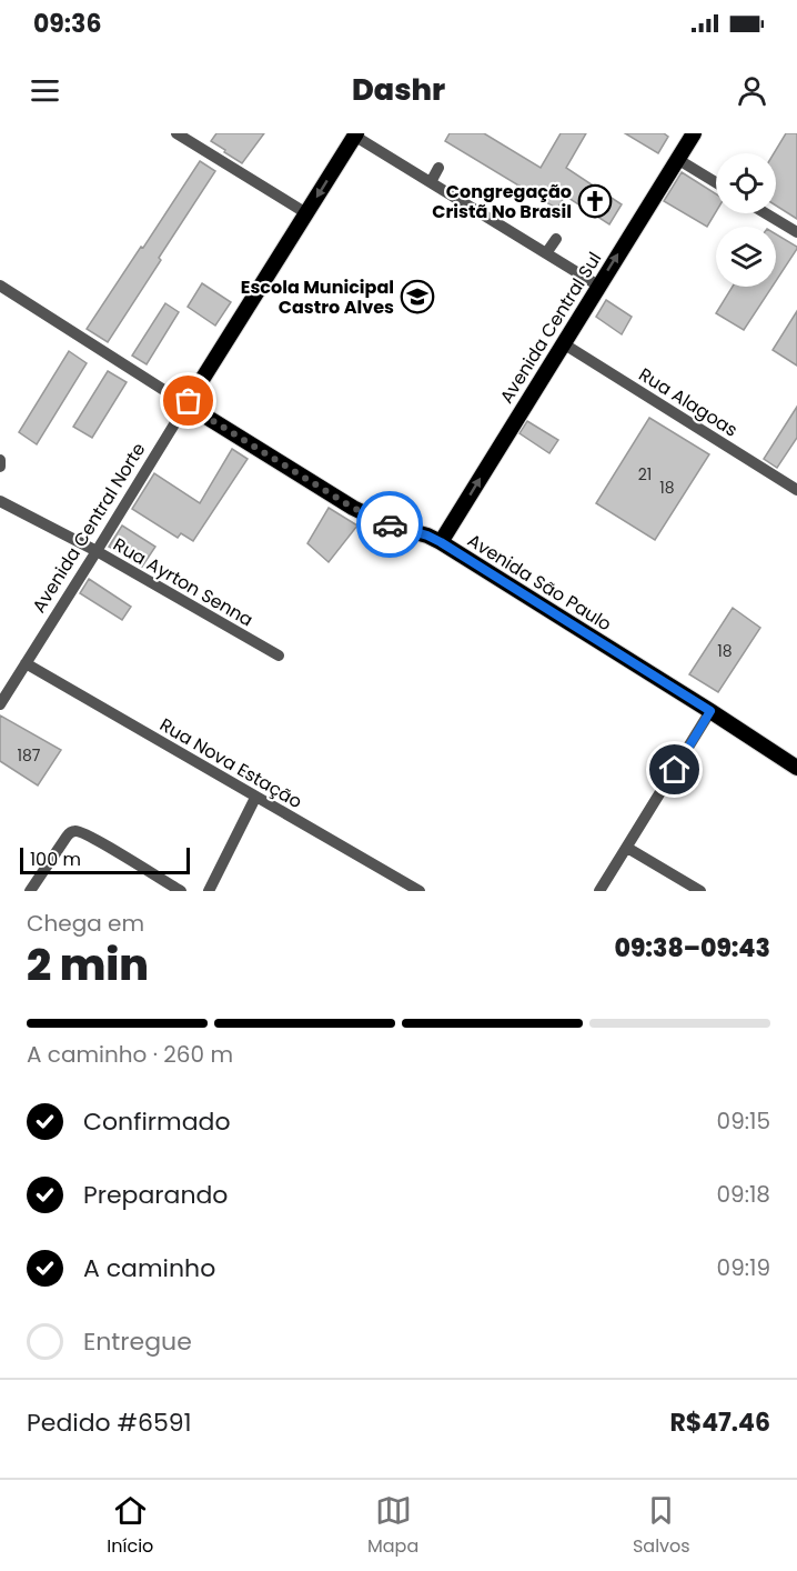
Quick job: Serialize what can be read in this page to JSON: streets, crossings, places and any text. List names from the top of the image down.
{
  "streets": {
    "main road": ["Avenida Central Sul", "Avenida Central Norte", "Avenida São Paulo"],
    "street": ["Rua Alagoas", "Rua Ayrton Senna", "Rua Nova Estação"]
  },
  "crossings": [
    ["Avenida Central Sul", "Rua Alagoas"],
    ["Avenida Central Sul", "Avenida São Paulo"],
    ["Avenida Central Norte", "Rua Ayrton Senna"],
    ["Avenida Central Norte", "Avenida São Paulo"],
    ["Avenida Central Norte", "Rua Nova Estação"]
  ],
  "one_way": ["Avenida Central Sul"],
  "places": {
    "church": ["Congregação Cristã No Brasil"],
    "school or university": ["Escola Municipal Castro Alves"]
  },
  "house_numbers": [
    "21",
    "18",
    "18",
    "187"
  ],
  "scale_bar": "100 m",
  "page": {
    "status": "09:36",
    "header": "Dashr",
    "scale": "100 m",
    "heading": ["2 min", "Chega em", "09:38–09:43"],
    "panel": ["Pedido #6591", "R$47.46"],
    "bar": "A caminho · 260 m",
    "list": [
      ["Confirmado", "09:15"],
      ["Preparando", "09:18"],
      ["A caminho", "09:19"],
      "Entregue"
    ],
    "tabs": ["Início", "Mapa", "Salvos"]
  }
}
